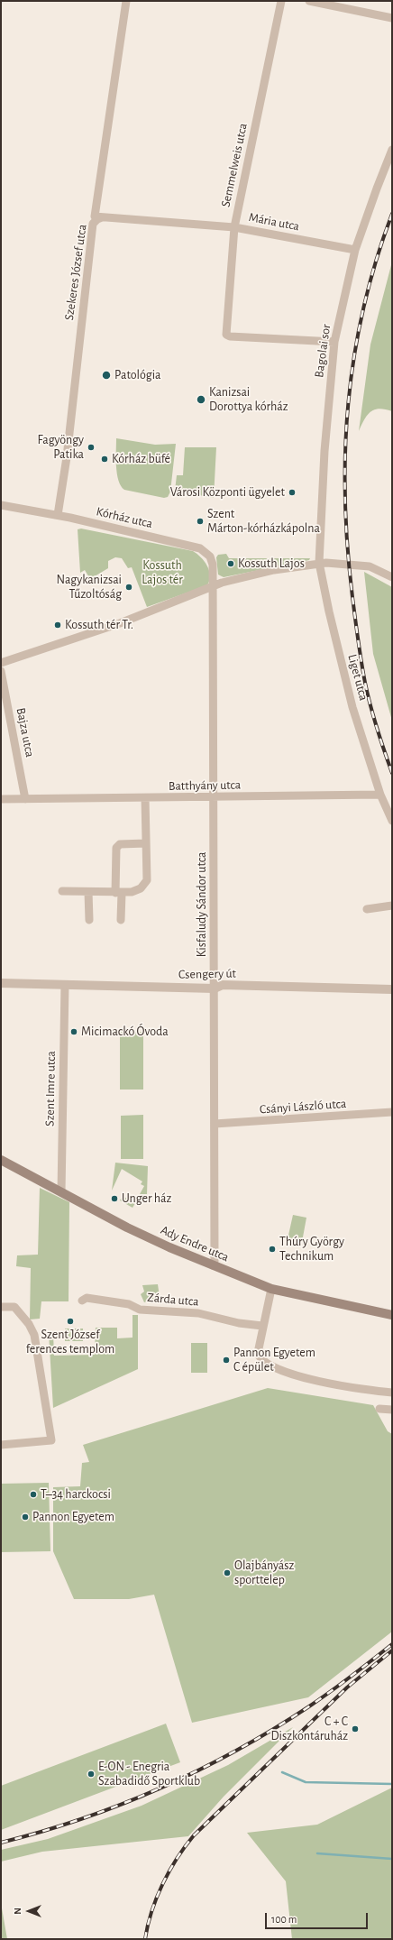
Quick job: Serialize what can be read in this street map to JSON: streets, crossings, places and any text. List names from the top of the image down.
{
  "streets": {
    "main road": ["Ady Endre utca"],
    "street": [
      "Semmelweis utca",
      "Mária utca",
      "Szekeres József utca",
      "Bagolai sor",
      "Kórház utca",
      "Liget utca",
      "Bajza utca",
      "Batthyány utca",
      "Kisfaludy Sándor utca",
      "Csengery út",
      "Szent Imre utca",
      "Csányi László utca",
      "Zárda utca"
    ]
  },
  "crossings": [
    ["Semmelweis utca", "Mária utca"],
    ["Semmelweis utca", "Bagolai sor"],
    ["Mária utca", "Szekeres József utca"],
    ["Mária utca", "Bagolai sor"],
    ["Szekeres József utca", "Kórház utca"],
    ["Bagolai sor", "Liget utca"],
    ["Kórház utca", "Kisfaludy Sándor utca"],
    ["Liget utca", "Batthyány utca"],
    ["Bajza utca", "Batthyány utca"],
    ["Batthyány utca", "Kisfaludy Sándor utca"],
    ["Kisfaludy Sándor utca", "Csengery út"],
    ["Kisfaludy Sándor utca", "Csányi László utca"],
    ["Kisfaludy Sándor utca", "Ady Endre utca"],
    ["Csengery út", "Szent Imre utca"],
    ["Szent Imre utca", "Ady Endre utca"]
  ],
  "parks": ["Kossuth Lajos tér"],
  "places": [
    "Patológia",
    "Kanizsai Dorottya kórház",
    "Fagyöngy Patika",
    "Kórház büfé",
    "Városi Központi ügyelet",
    "Szent Márton-kórházkápolna",
    "Kossuth Lajos",
    "Nagykanizsai Tűzoltóság",
    "Kossuth tér Tr.",
    "Micimackó Óvoda",
    "Unger ház",
    "Thúry György Technikum",
    "Szent József ferences templom",
    "Pannon Egyetem C épület",
    "T–34 harckocsi",
    "Pannon Egyetem",
    "Olajbányász sporttelep",
    "C + C Diszkontáruház",
    "E-ON - Enegria Szabadidő Sportklub"
  ],
  "scale_bar": "100 m",
  "north": "left"
}
